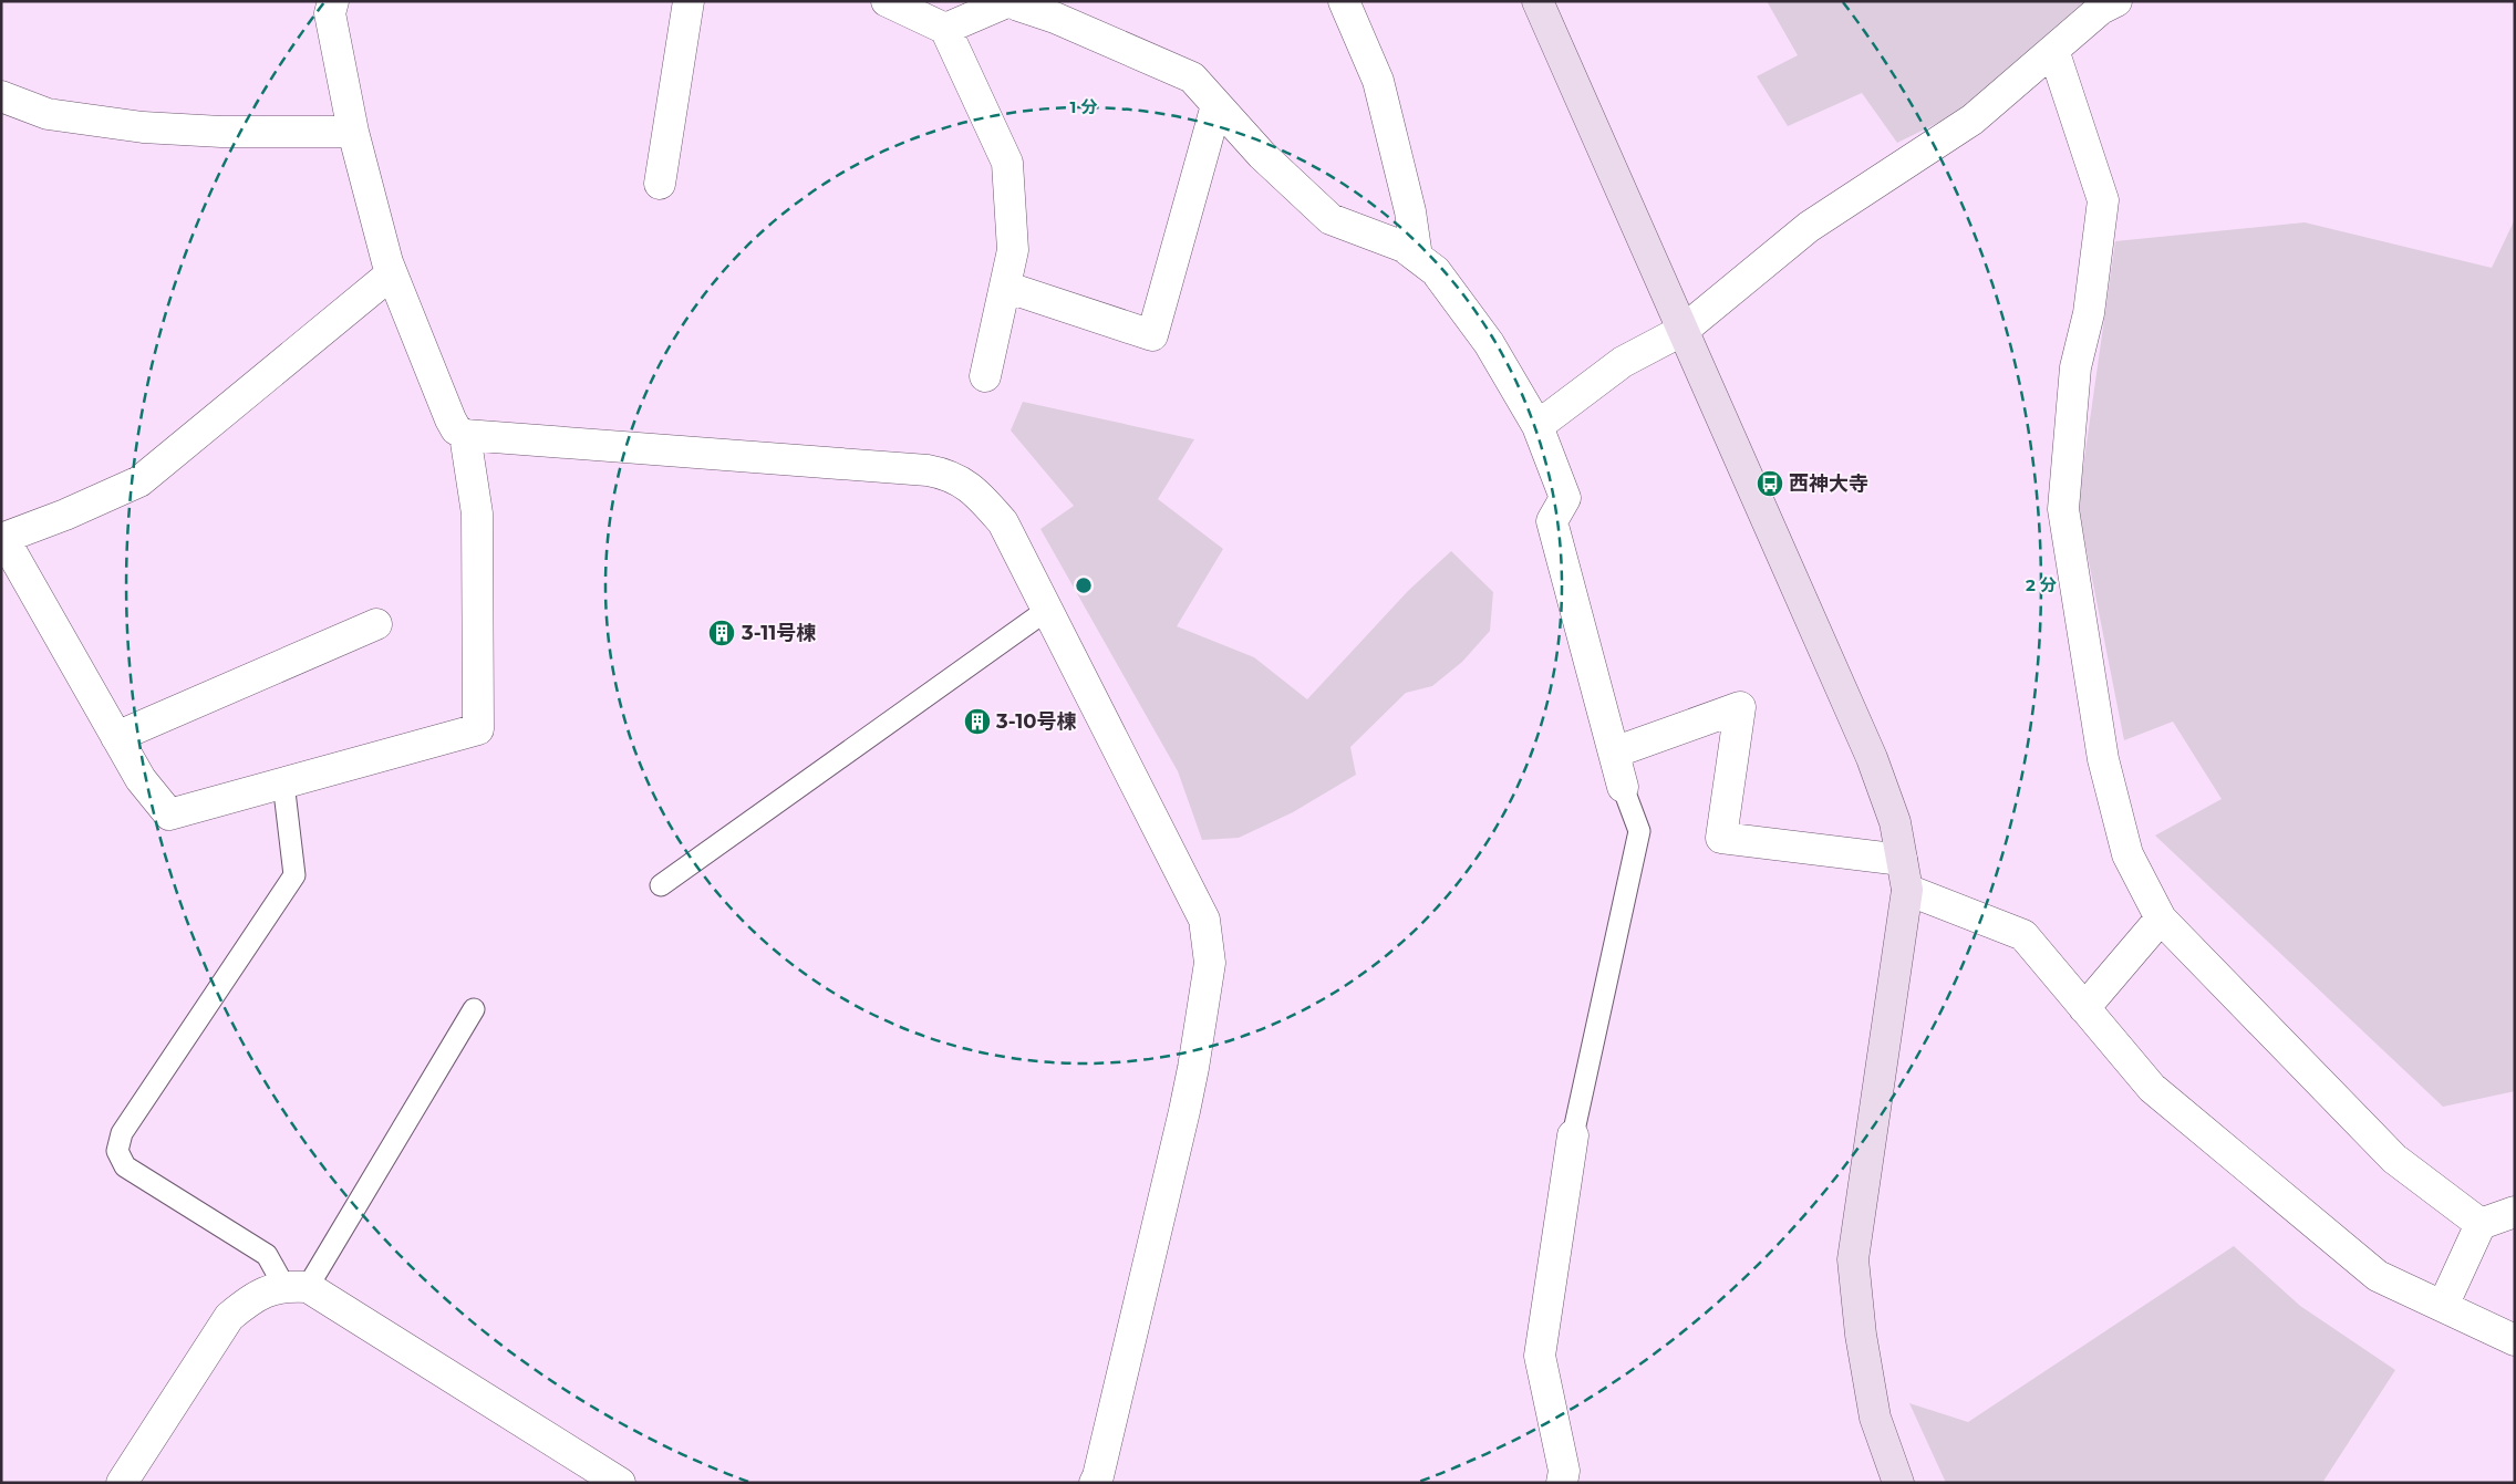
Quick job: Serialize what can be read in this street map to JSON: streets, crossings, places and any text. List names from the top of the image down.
{
  "places": {
    "bus stop": ["西神大寺"],
    "building": ["3-11号棟", "3-10号棟"]
  },
  "rings": ["1 分", "2 分"]
}
